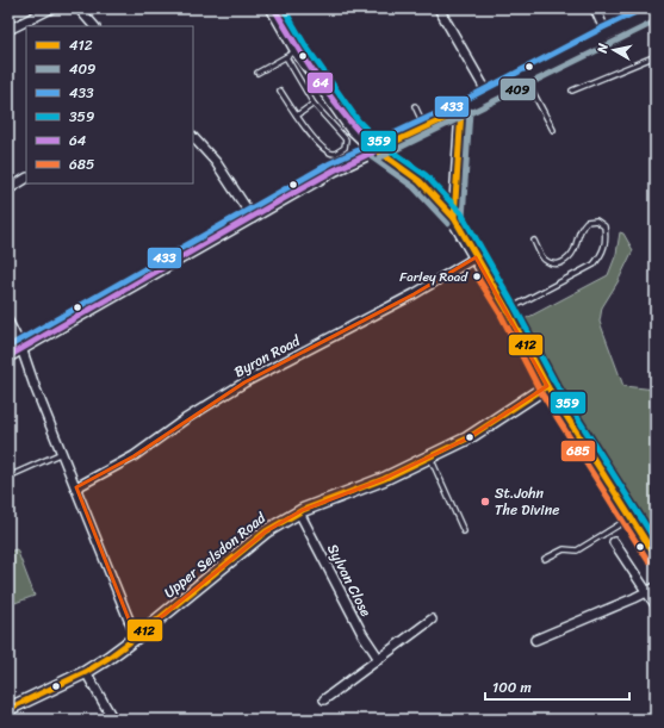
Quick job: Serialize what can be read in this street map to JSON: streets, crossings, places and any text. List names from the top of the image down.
{
  "streets": {
    "main road": ["Upper Selsdon Road"],
    "street": ["Byron Road", "Sylvan Close"]
  },
  "crossings": [
    ["Upper Selsdon Road", "Sylvan Close"]
  ],
  "places": ["Farley Road", "St.John The Divine"],
  "lines": [
    "transit line 433",
    "transit line 359",
    "transit line 64",
    "transit line 409",
    "transit line 412",
    "transit line 685"
  ],
  "legend": [
    "412",
    "409",
    "433",
    "359",
    "64",
    "685"
  ],
  "scale_bar": "100 m",
  "north": "left"
}
